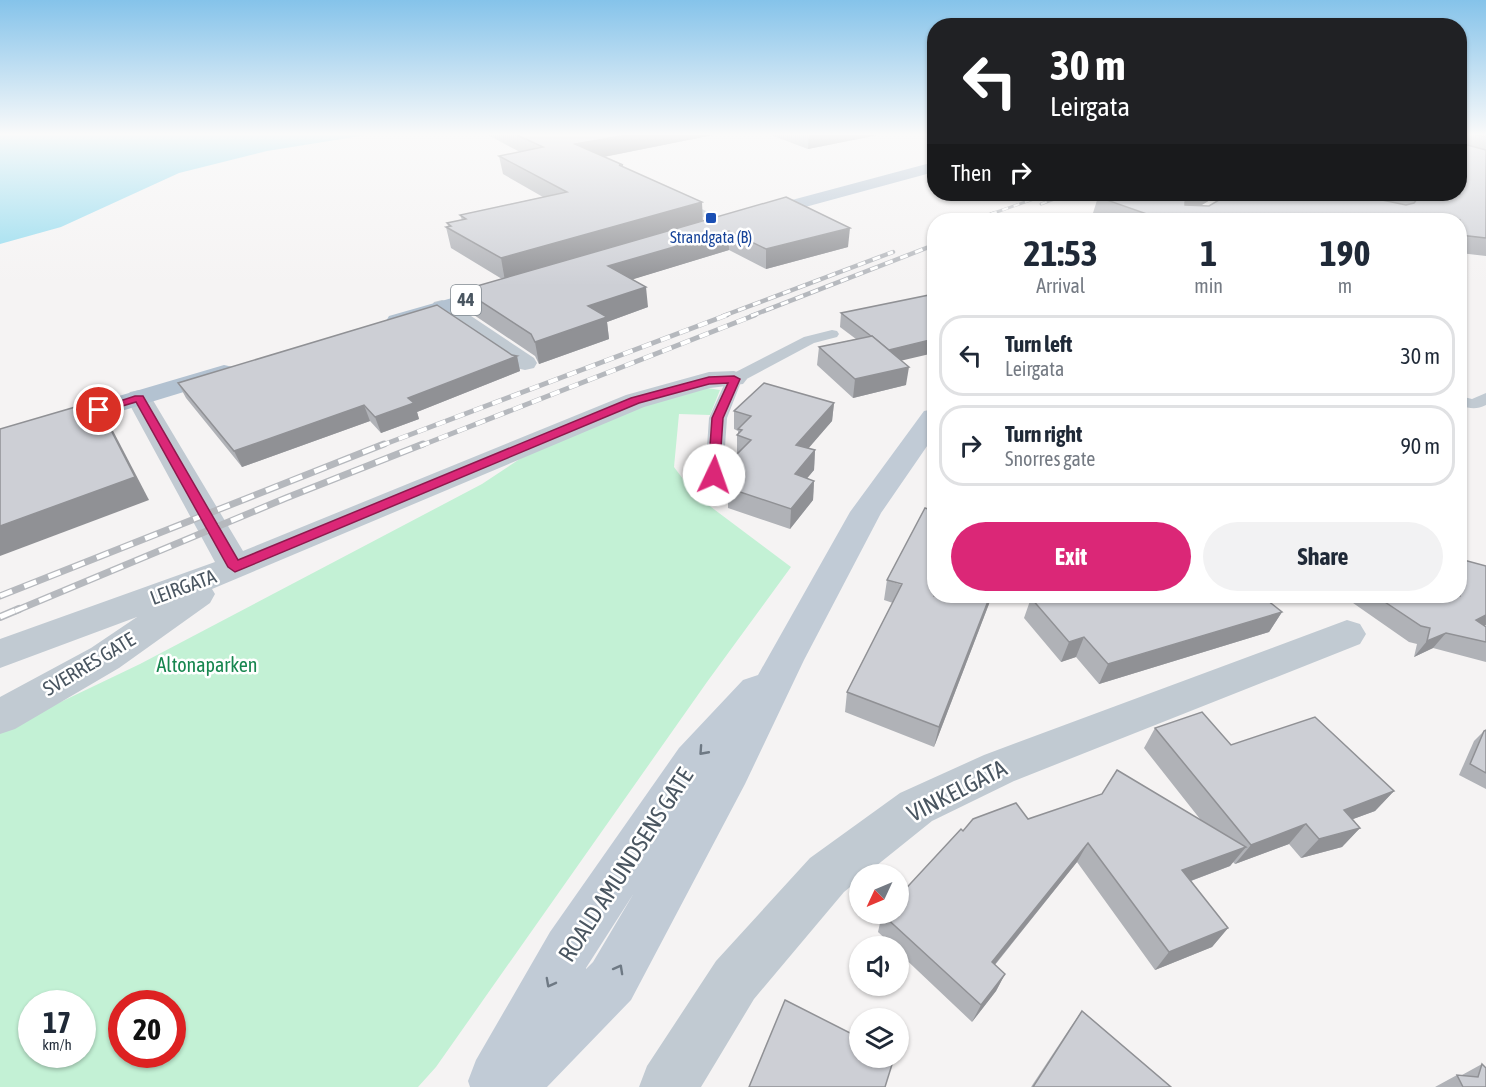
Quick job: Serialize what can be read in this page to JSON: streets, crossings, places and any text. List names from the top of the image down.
{
  "streets": {
    "main road": ["44"],
    "street": [
      "LEIRGATA",
      "SVERRES GATE",
      "VINKELGATA",
      "ROALD AMUNDSENS GATE"
    ]
  },
  "crossings": [
    ["LEIRGATA", "SVERRES GATE"]
  ],
  "parks": ["Altonaparken"],
  "places": {
    "transit": ["Strandgata (B)"]
  },
  "north": "bottom left",
  "page": {
    "turn": ["30 m", "Leirgata"],
    "then": "Then",
    "eta": [
      "21:53",
      "Arrival",
      "1",
      "min",
      "190",
      "m"
    ],
    "list": [
      {
        "name": "Turn left",
        "note": "Leirgata",
        "value": "30 m"
      },
      {
        "name": "Turn right",
        "note": "Snorres gate",
        "value": "90 m"
      }
    ],
    "buttons": ["Exit", "Share"],
    "speed": "17 km/h",
    "limit": "20"
  }
}
